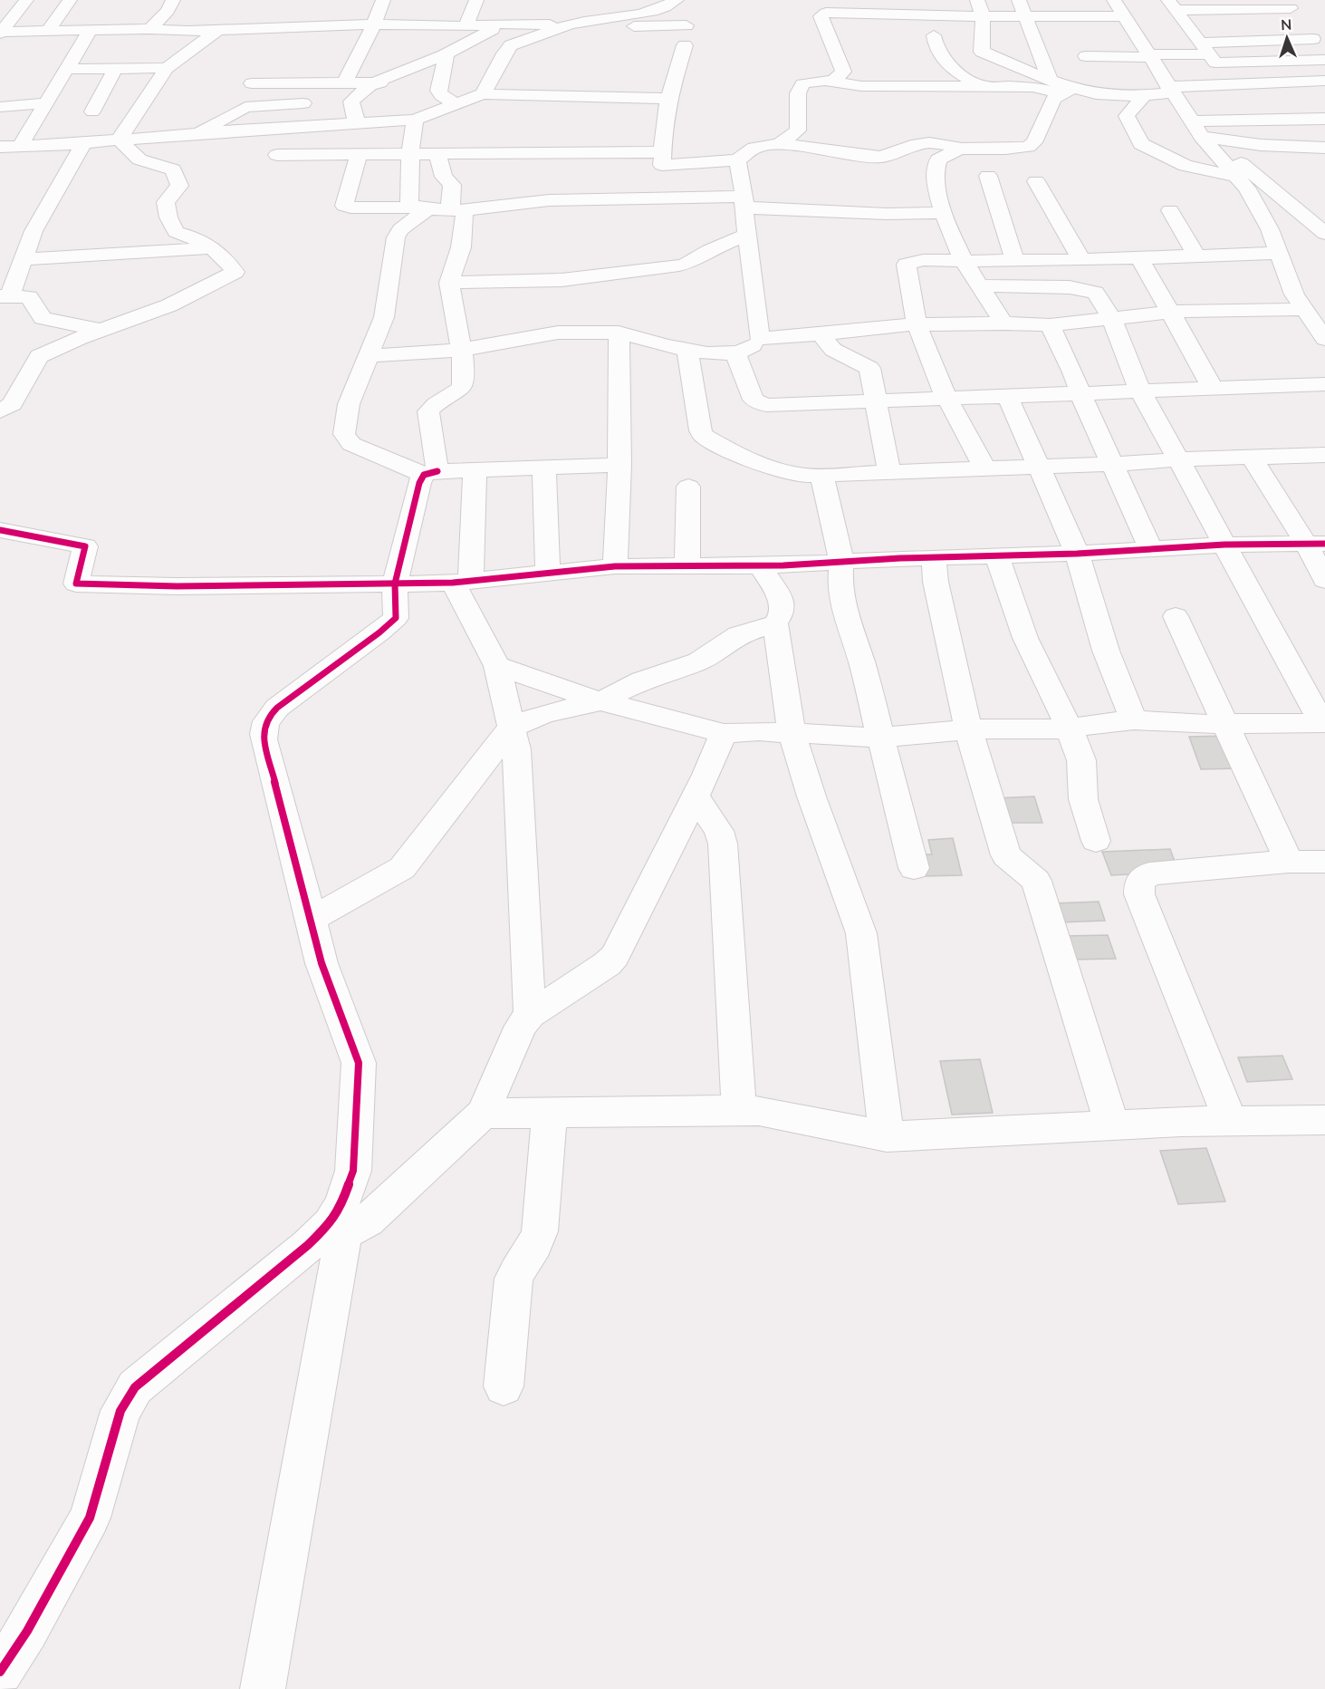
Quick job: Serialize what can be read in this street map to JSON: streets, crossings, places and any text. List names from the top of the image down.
{
  "north": "top"
}
